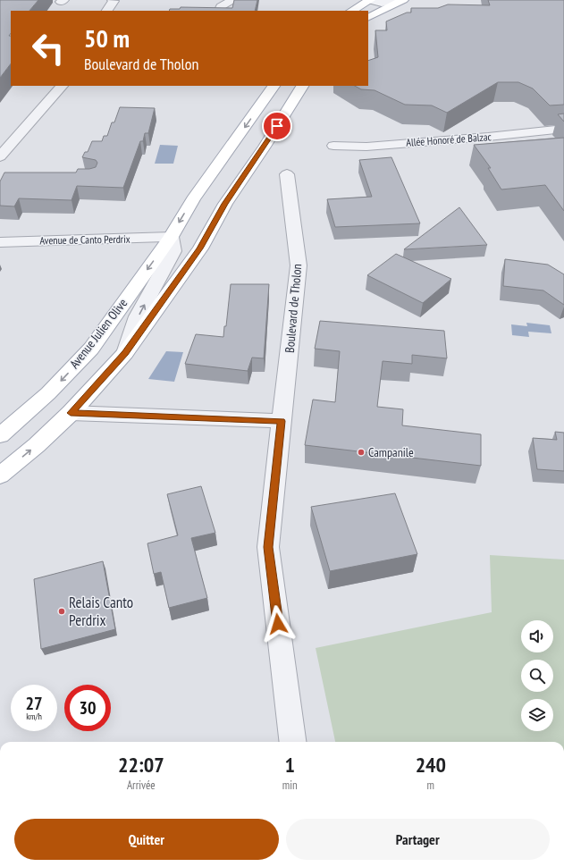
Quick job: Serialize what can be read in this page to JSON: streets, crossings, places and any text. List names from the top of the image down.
{
  "streets": {
    "main road": ["Avenue Julien Olive"],
    "street": ["Allée Honoré de Balzac", "Avenue de Canto Perdrix", "Boulevard de Tholon"]
  },
  "crossings": [
    ["Avenue de Canto Perdrix", "Avenue Julien Olive"]
  ],
  "places": ["Campanile", "Relais Canto Perdrix"],
  "page": {
    "turn": ["50 m", "Boulevard de Tholon"],
    "speed": "27 km/h",
    "limit": "30",
    "eta": [
      "22:07",
      "Arrivée",
      "1",
      "min",
      "240",
      "m"
    ],
    "buttons": ["Quitter", "Partager"]
  }
}
